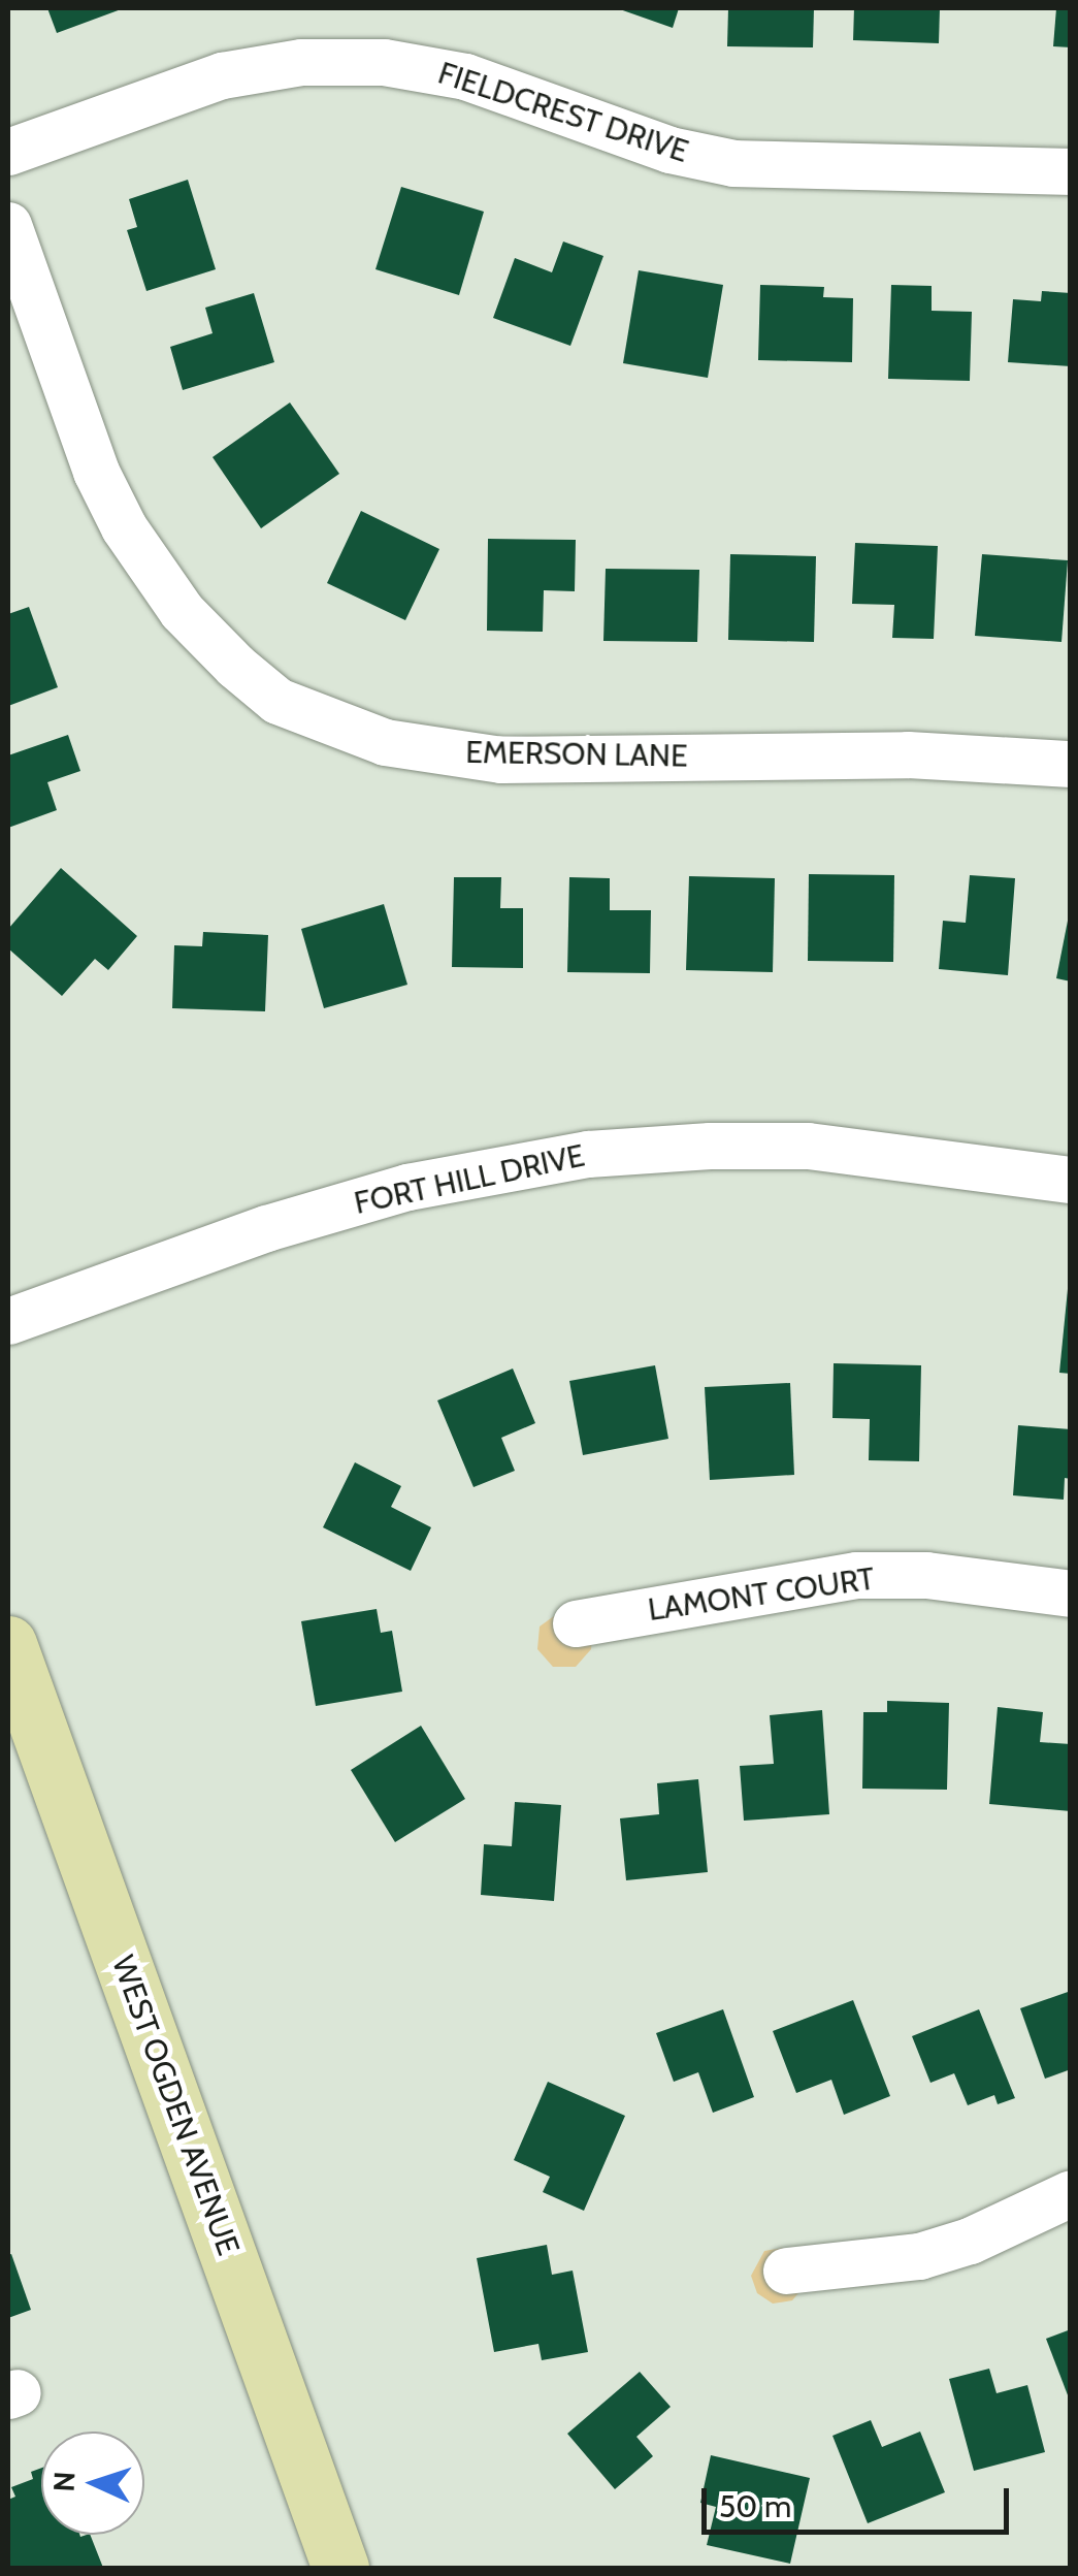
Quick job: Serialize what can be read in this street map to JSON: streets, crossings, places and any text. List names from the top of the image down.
{
  "streets": {
    "main road": ["WEST OGDEN AVENUE"],
    "street": [
      "FIELDCREST DRIVE",
      "EMERSON LANE",
      "FORT HILL DRIVE",
      "LAMONT COURT"
    ]
  },
  "scale_bar": "50 m",
  "north": "left"
}
